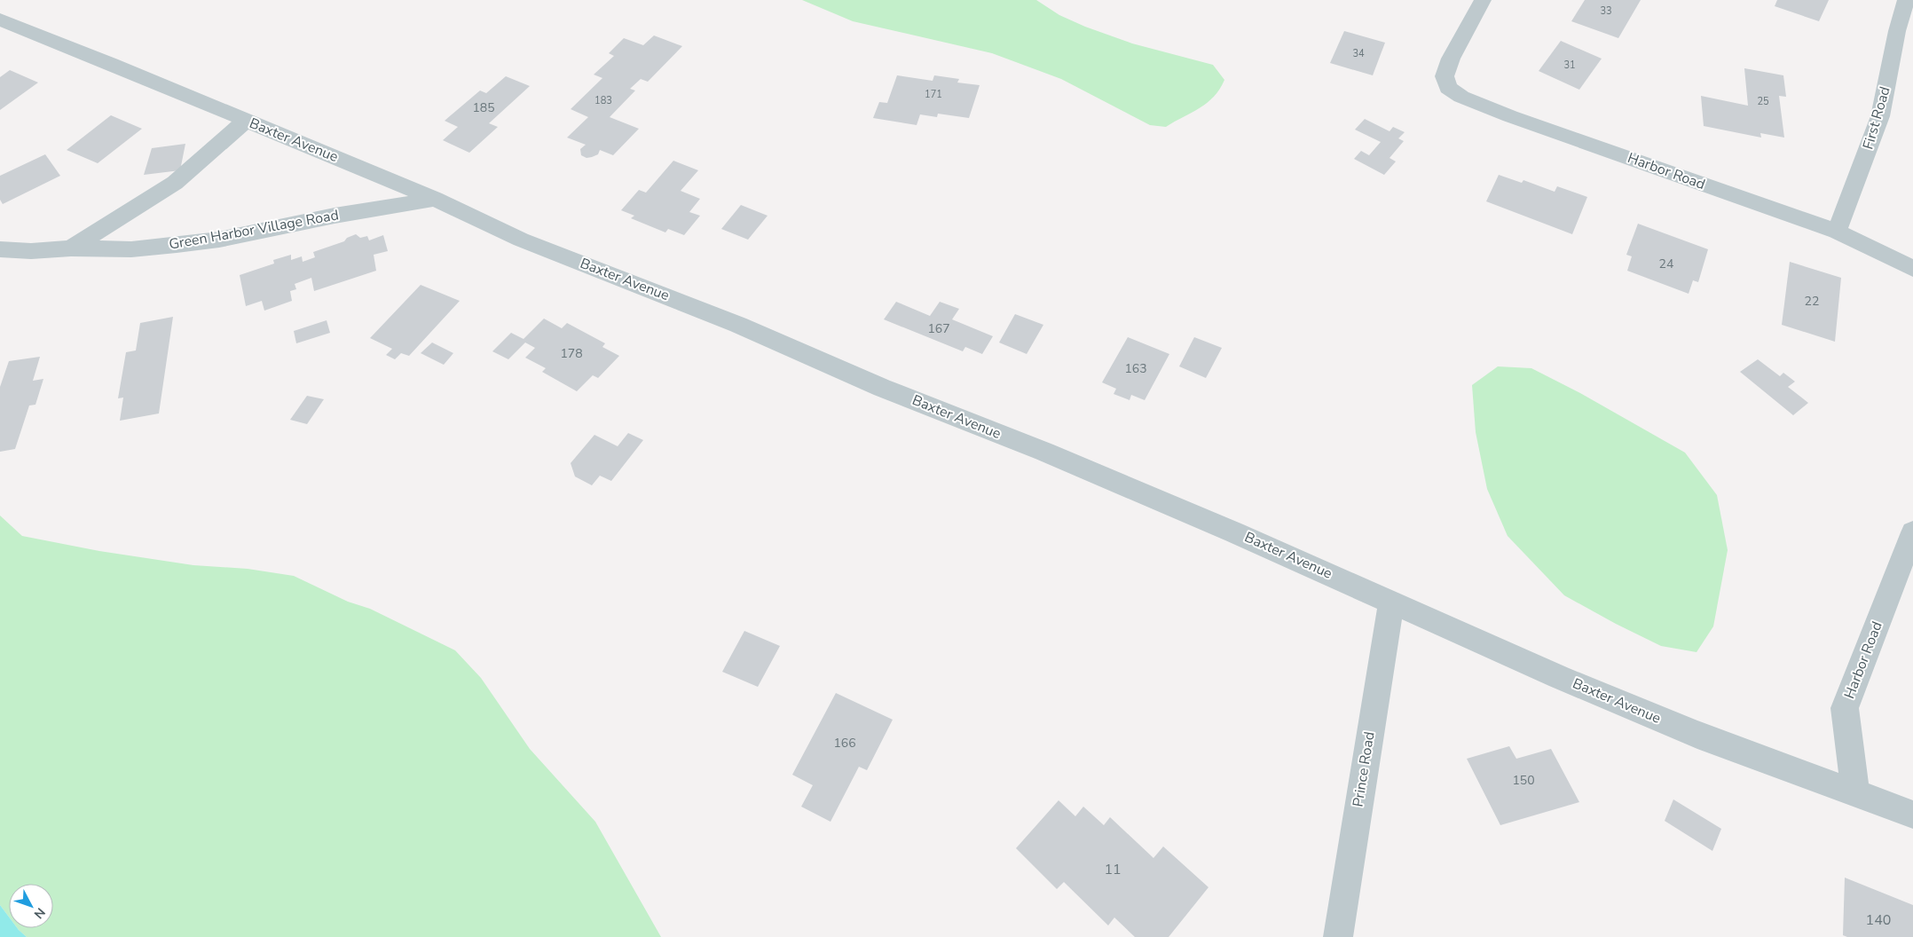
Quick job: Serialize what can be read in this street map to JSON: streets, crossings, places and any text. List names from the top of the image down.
{
  "streets": {
    "street": [
      "First Road",
      "Baxter Avenue",
      "Harbor Road",
      "Green Harbor Village Road",
      "Prince Road"
    ]
  },
  "crossings": [
    ["First Road", "Harbor Road"],
    ["Baxter Avenue", "Harbor Road"],
    ["Baxter Avenue", "Green Harbor Village Road"],
    ["Baxter Avenue", "Prince Road"]
  ],
  "house_numbers": [
    "33",
    "34",
    "31",
    "171",
    "183",
    "25",
    "185",
    "24",
    "22",
    "167",
    "178",
    "163",
    "166",
    "150",
    "11",
    "140"
  ],
  "north": "bottom right"
}
